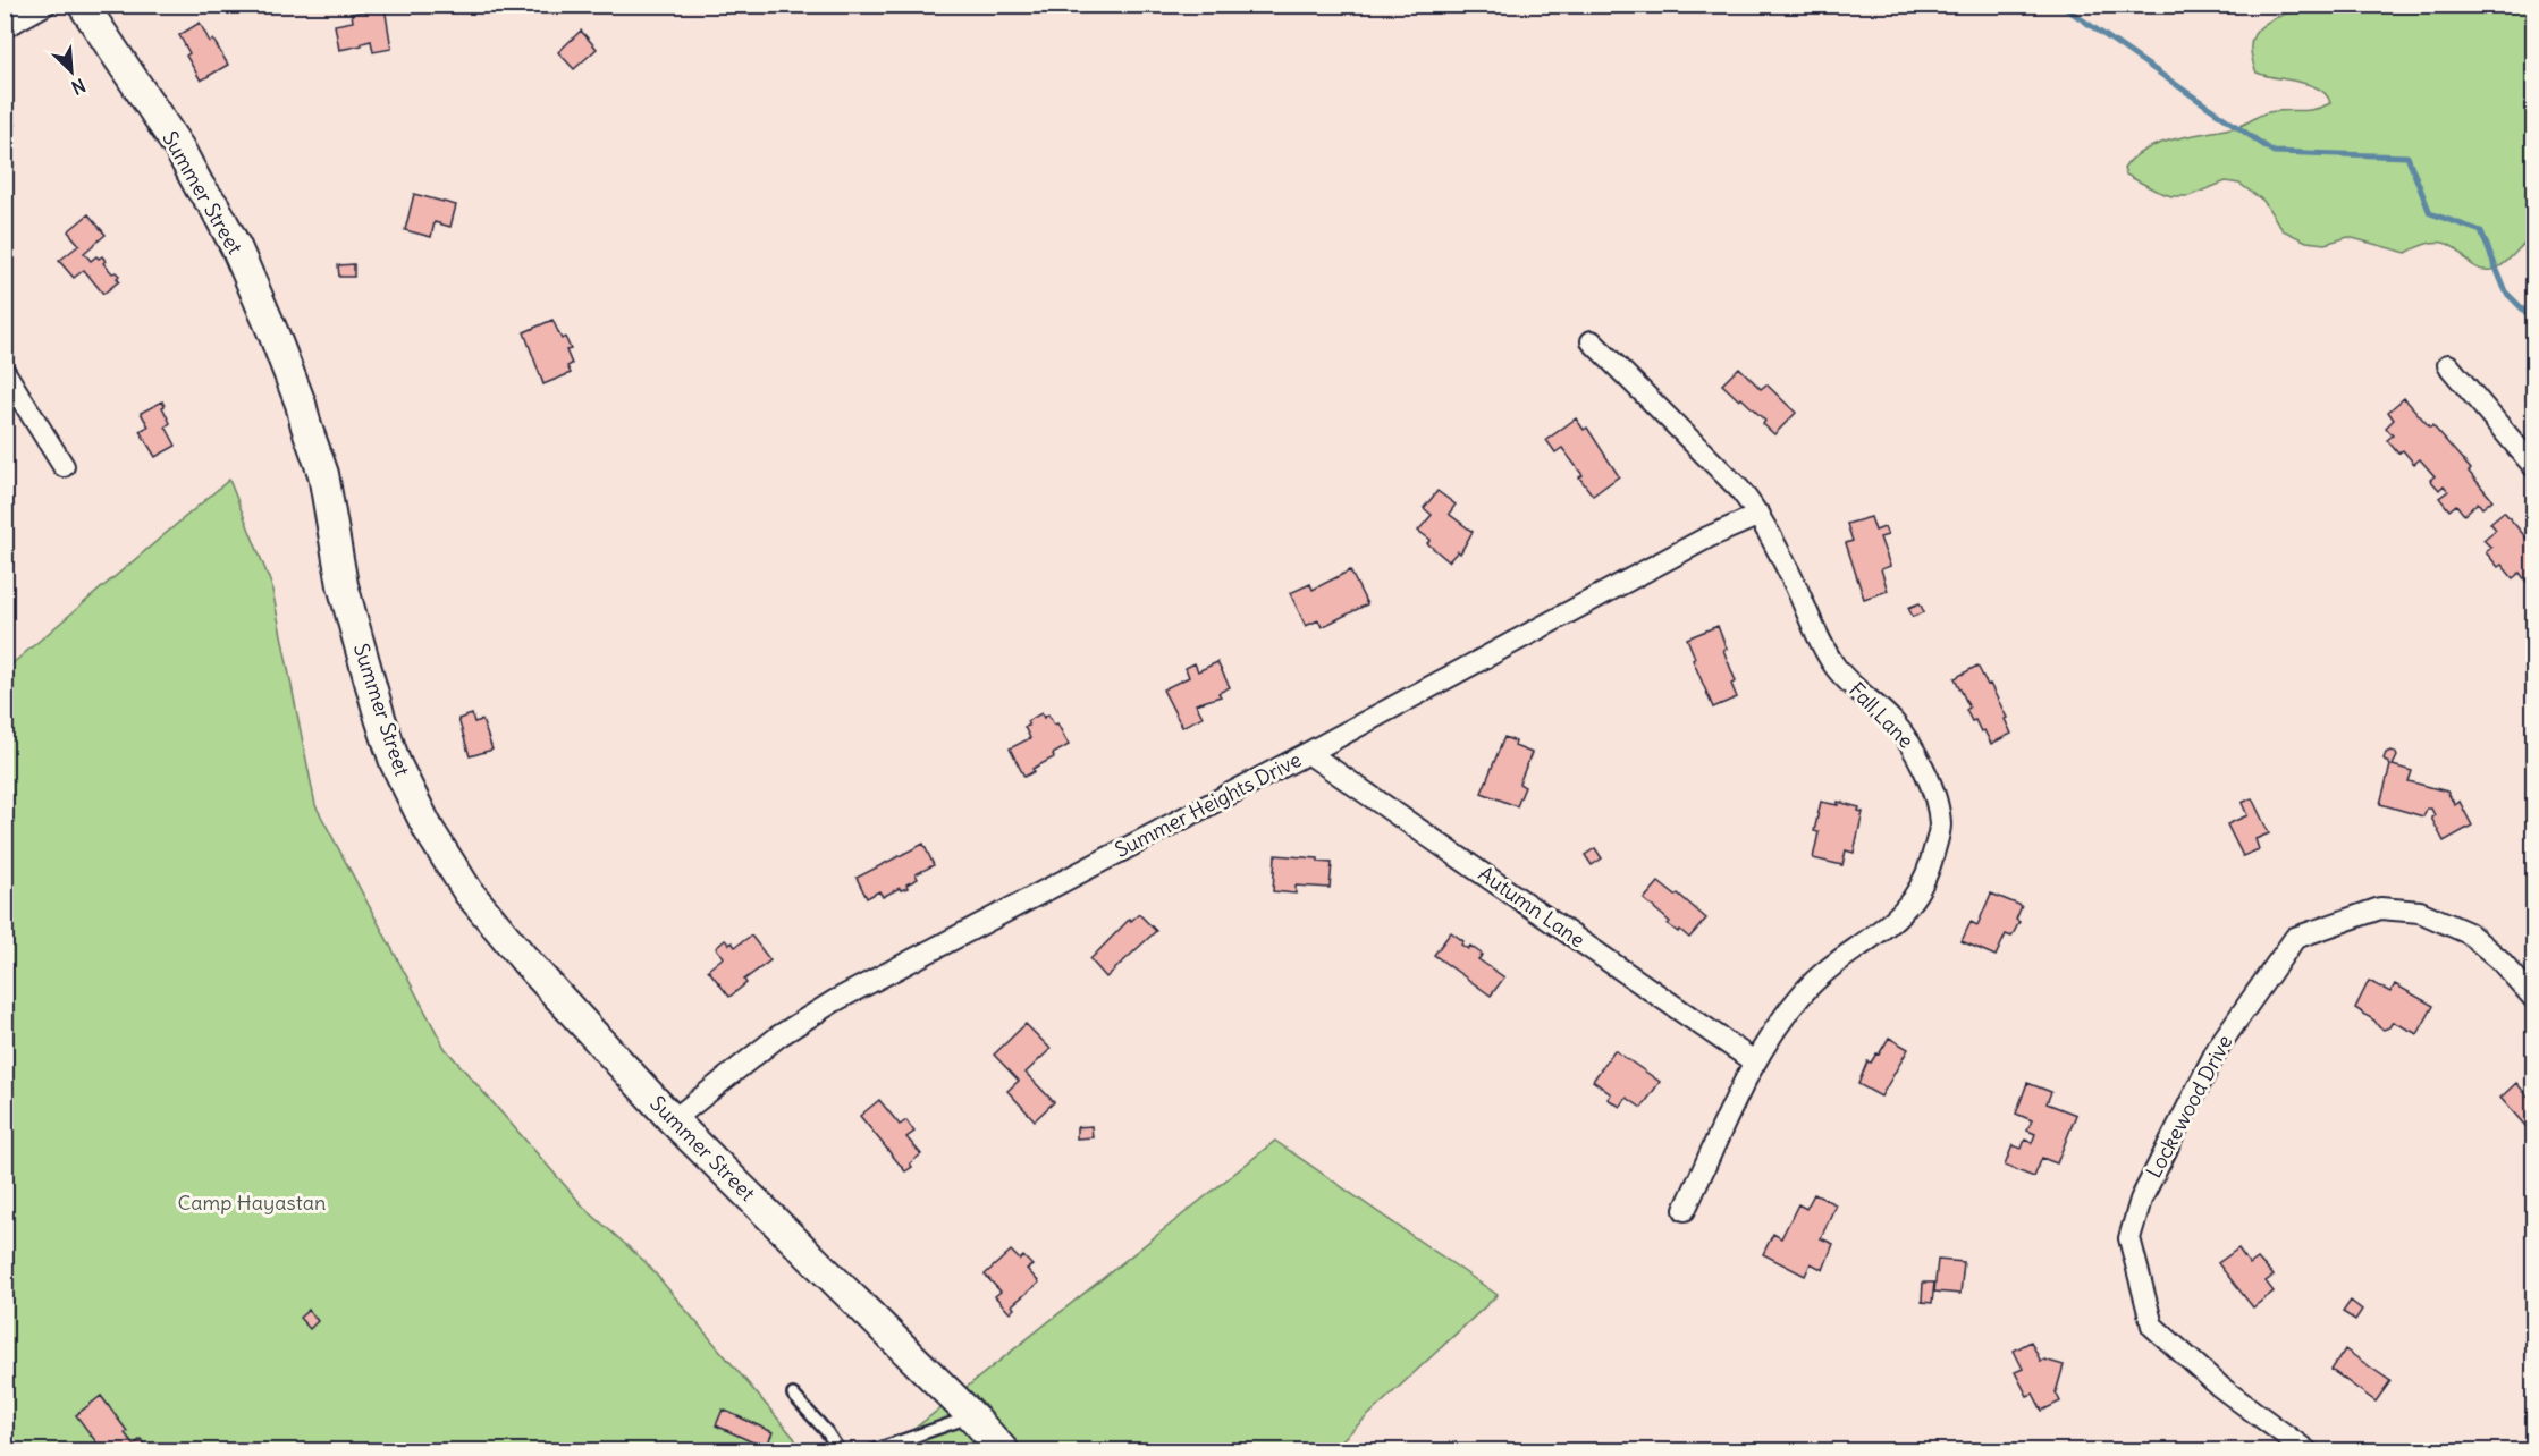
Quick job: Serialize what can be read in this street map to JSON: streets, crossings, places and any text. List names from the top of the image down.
{
  "streets": {
    "main road": ["Summer Street"],
    "street": [
      "Fall Lane",
      "Summer Heights Drive",
      "Autumn Lane",
      "Lockewood Drive"
    ]
  },
  "crossings": [
    ["Summer Street", "Summer Heights Drive"],
    ["Fall Lane", "Summer Heights Drive"],
    ["Fall Lane", "Autumn Lane"],
    ["Summer Heights Drive", "Autumn Lane"]
  ],
  "parks": ["Camp Hayastan"],
  "north": "bottom right"
}
